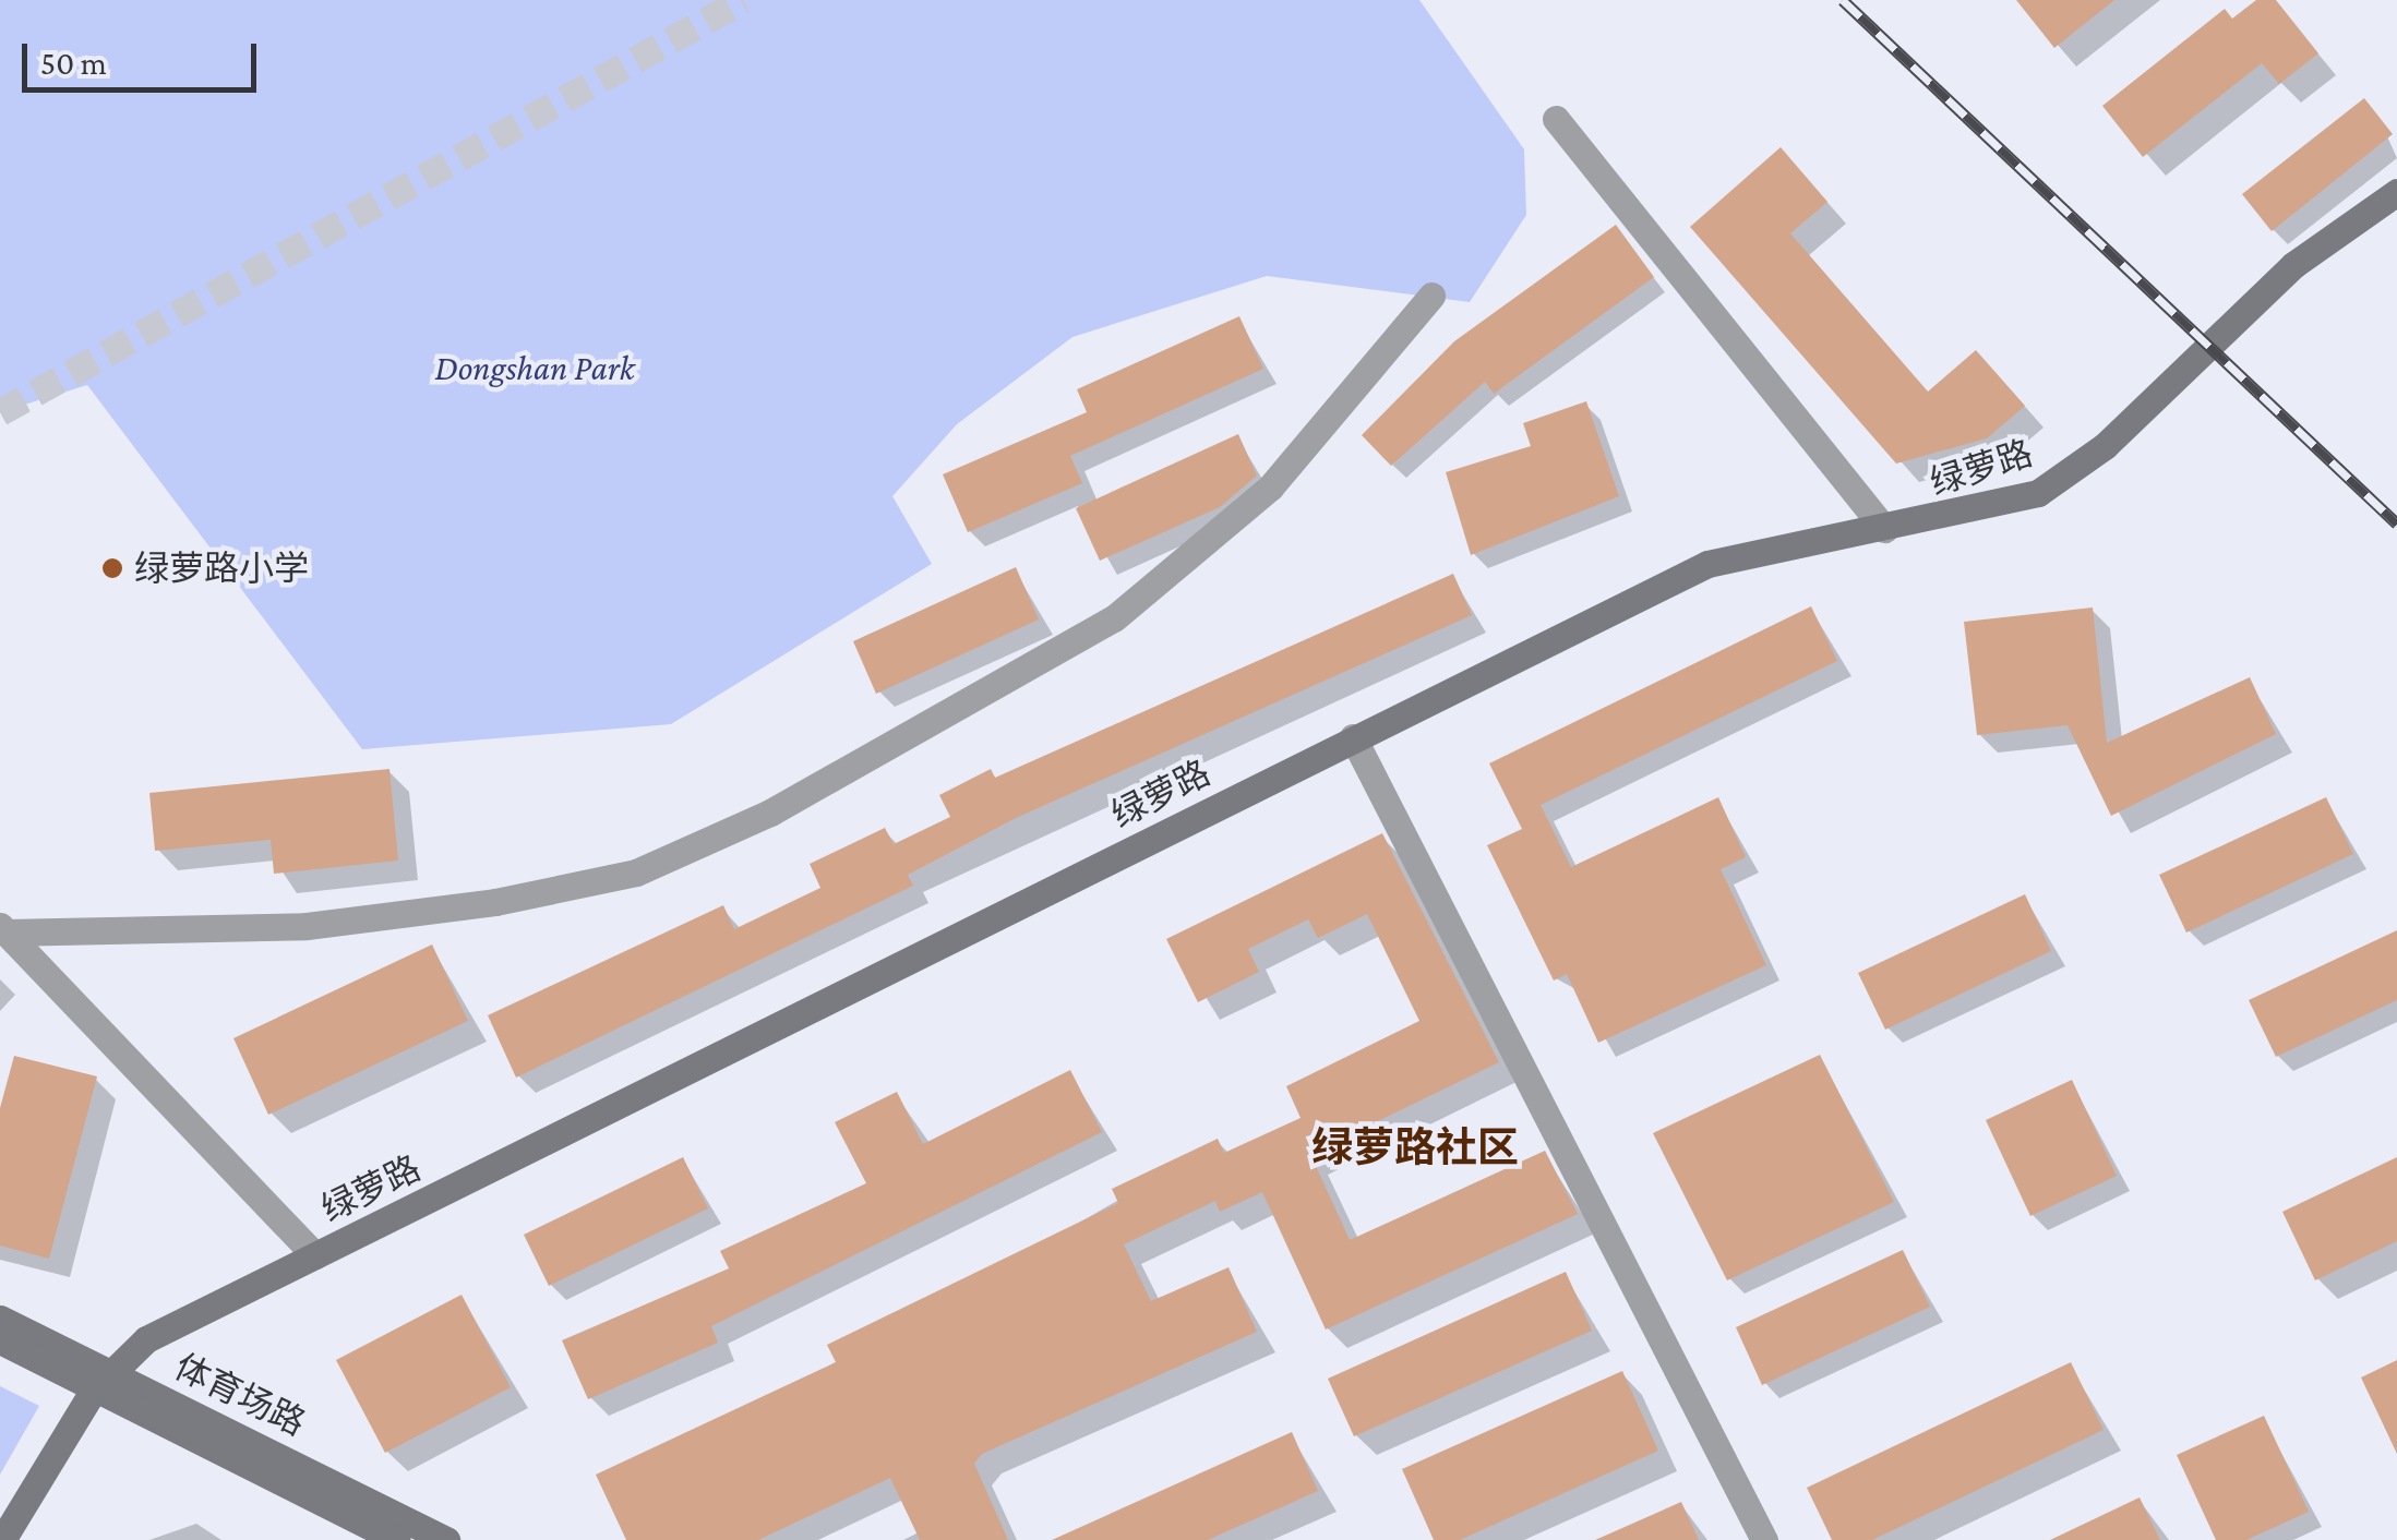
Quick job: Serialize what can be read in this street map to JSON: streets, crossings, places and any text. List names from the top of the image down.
{
  "streets": {
    "street": ["绿萝路", "体育场路"]
  },
  "crossings": [
    ["绿萝路", "体育场路"]
  ],
  "districts": ["绿萝路社区"],
  "parks": ["Dongshan Park"],
  "places": ["绿萝路小学"],
  "scale_bar": "50 m"
}
